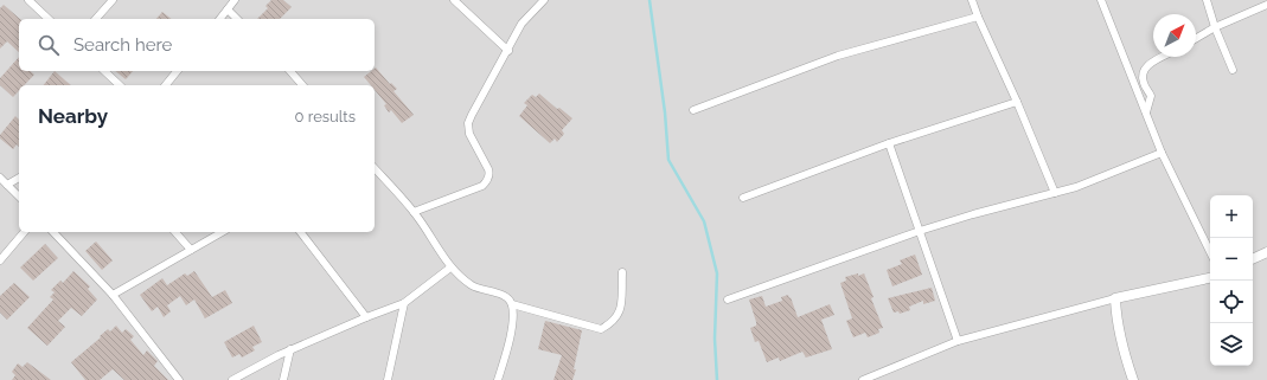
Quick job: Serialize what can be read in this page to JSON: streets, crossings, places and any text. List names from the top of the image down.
{
  "north": "top right",
  "page": {
    "search": "Search here",
    "heading": ["Nearby", "0 results"],
    "map_buttons": ["+", "−"]
  }
}
